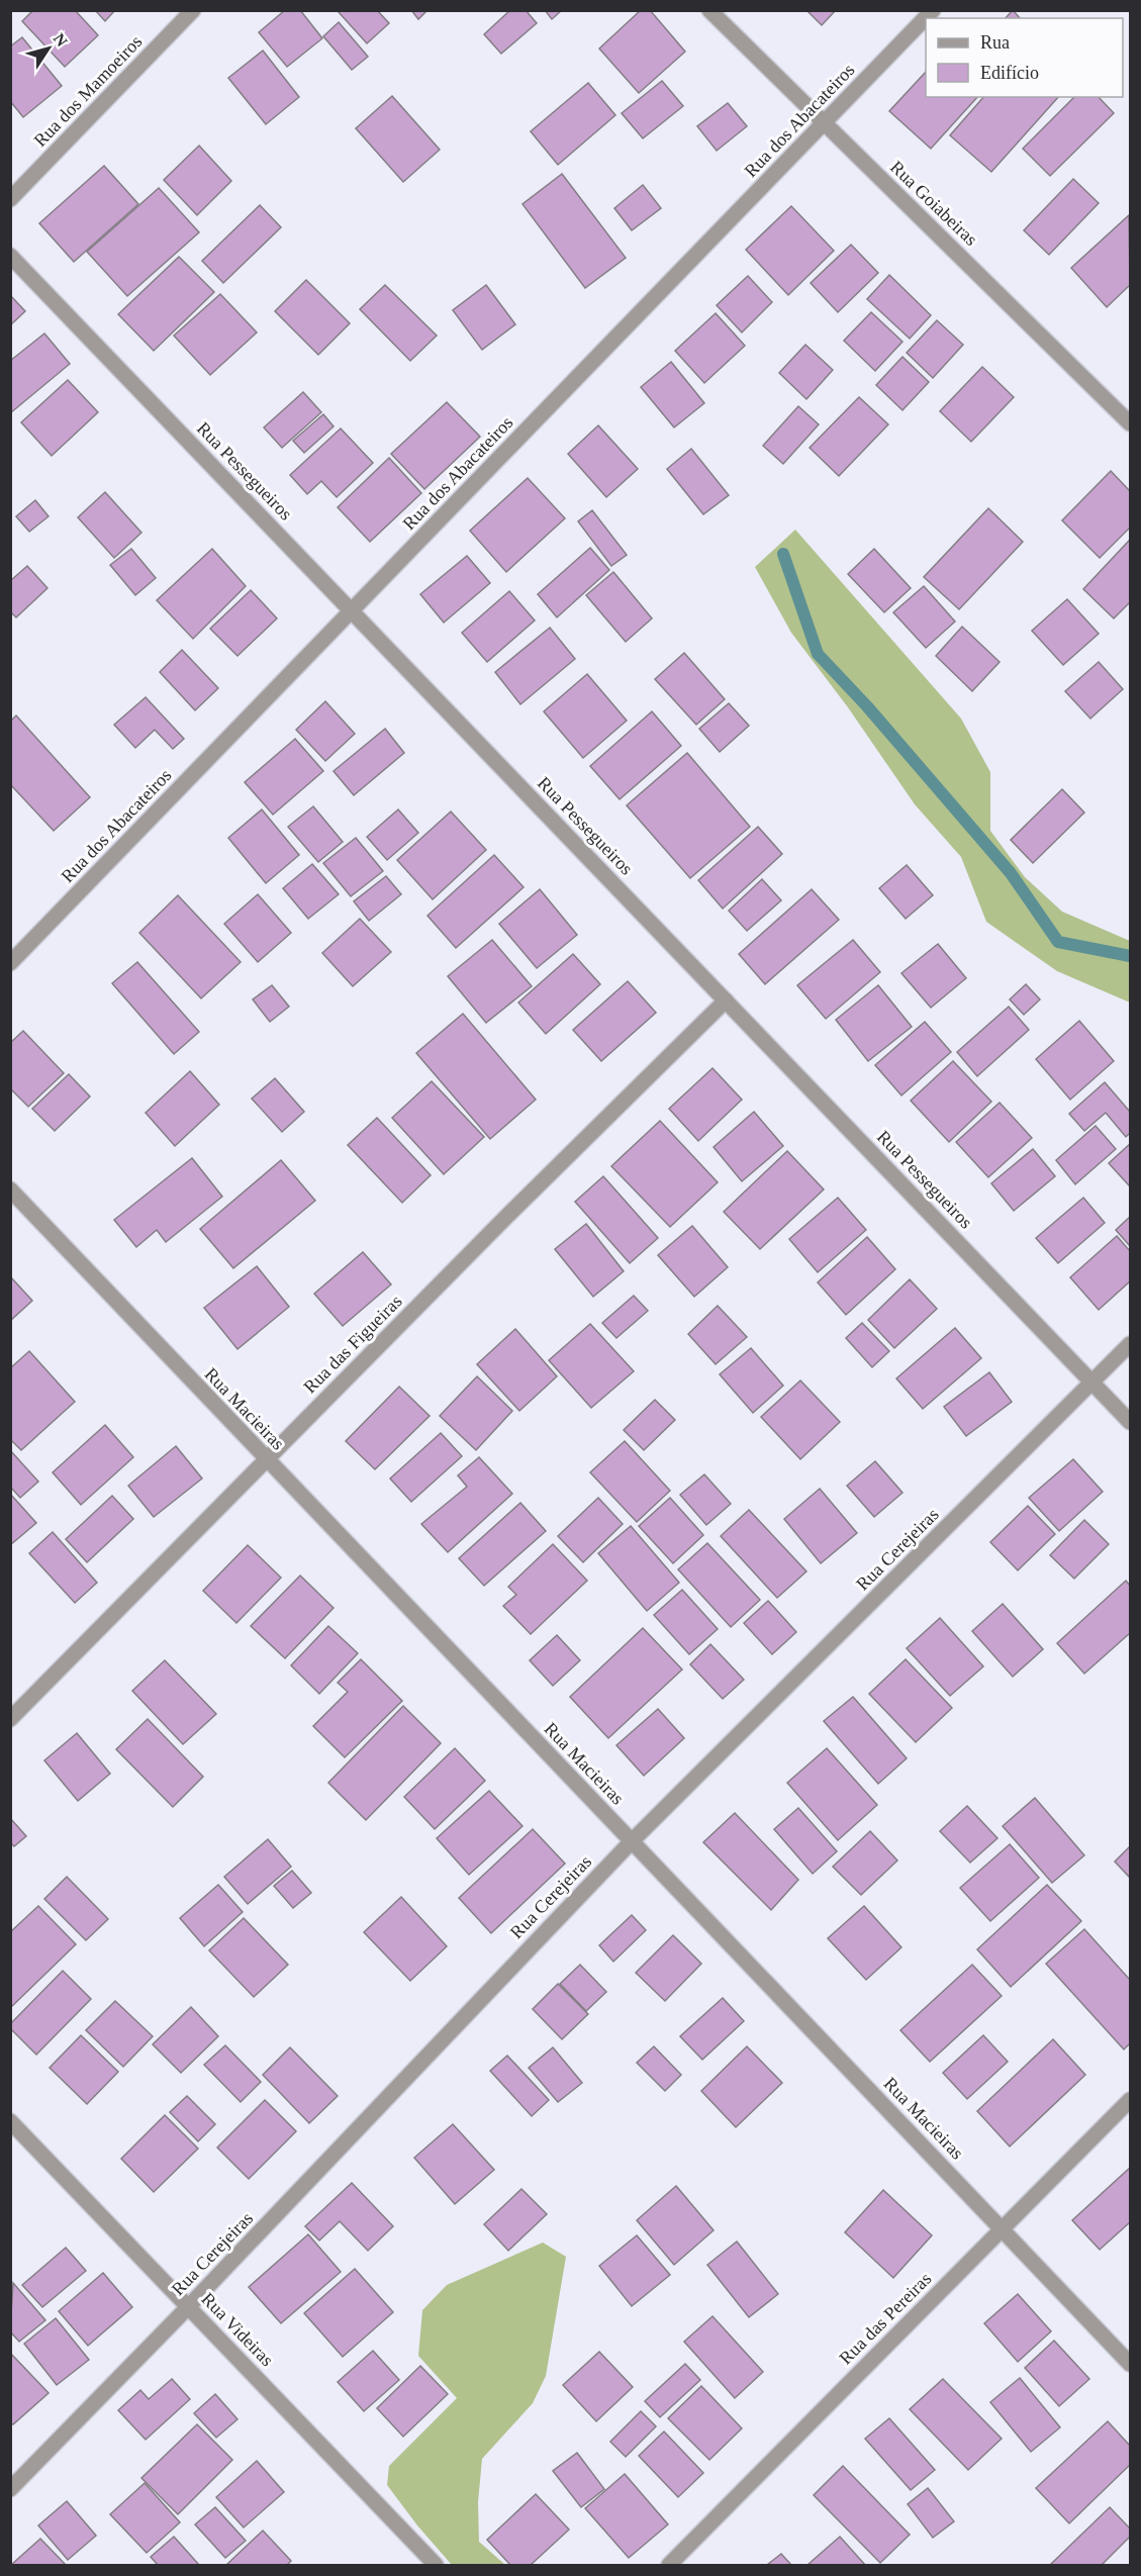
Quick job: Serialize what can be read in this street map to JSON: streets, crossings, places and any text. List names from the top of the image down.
{
  "streets": {
    "street": [
      "Rua dos Mamoeiros",
      "Rua dos Abacateiros",
      "Rua Goiabeiras",
      "Rua Pessegueiros",
      "Rua das Figueiras",
      "Rua Macieiras",
      "Rua Cerejeiras",
      "Rua das Pereiras",
      "Rua Videiras"
    ]
  },
  "crossings": [
    ["Rua dos Abacateiros", "Rua Goiabeiras"],
    ["Rua dos Abacateiros", "Rua Pessegueiros"],
    ["Rua Pessegueiros", "Rua das Figueiras"],
    ["Rua Pessegueiros", "Rua Cerejeiras"],
    ["Rua das Figueiras", "Rua Macieiras"],
    ["Rua Macieiras", "Rua Cerejeiras"],
    ["Rua Macieiras", "Rua das Pereiras"],
    ["Rua Cerejeiras", "Rua Videiras"]
  ],
  "legend": ["Rua", "Edifício"],
  "north": "top right"
}
